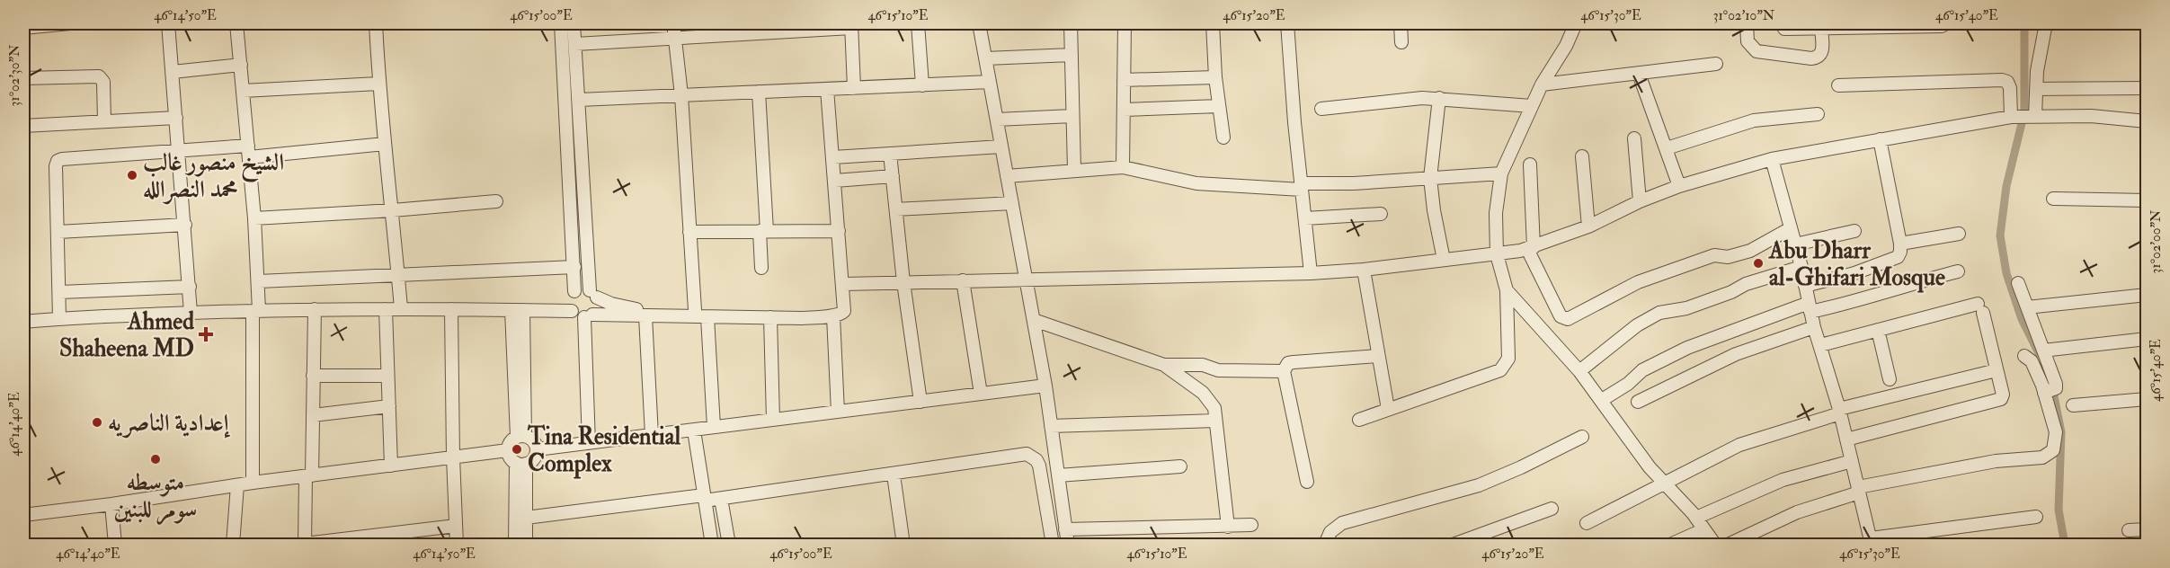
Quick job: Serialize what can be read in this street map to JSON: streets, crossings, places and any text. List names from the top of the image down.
{
  "places": {
    "other": [
      "الشيخ منصور غالب محمد النصرالله",
      "Abu Dharr al-Ghifari Mosque",
      "إعدادية الناصريه",
      "Tina Residential Complex",
      "متوسطه سومر للبنين"
    ],
    "health": ["Ahmed Shaheena MD"]
  },
  "coordinates": [
    "46°14'50\"E",
    "46°15'00\"E",
    "46°15'10\"E",
    "46°15'20\"E",
    "46°15'30\"E",
    "31°02'10\"N",
    "46°15'40\"E",
    "31°02'30\"N",
    "31°02'00\"N",
    "46°14'40\"E"
  ]
}
